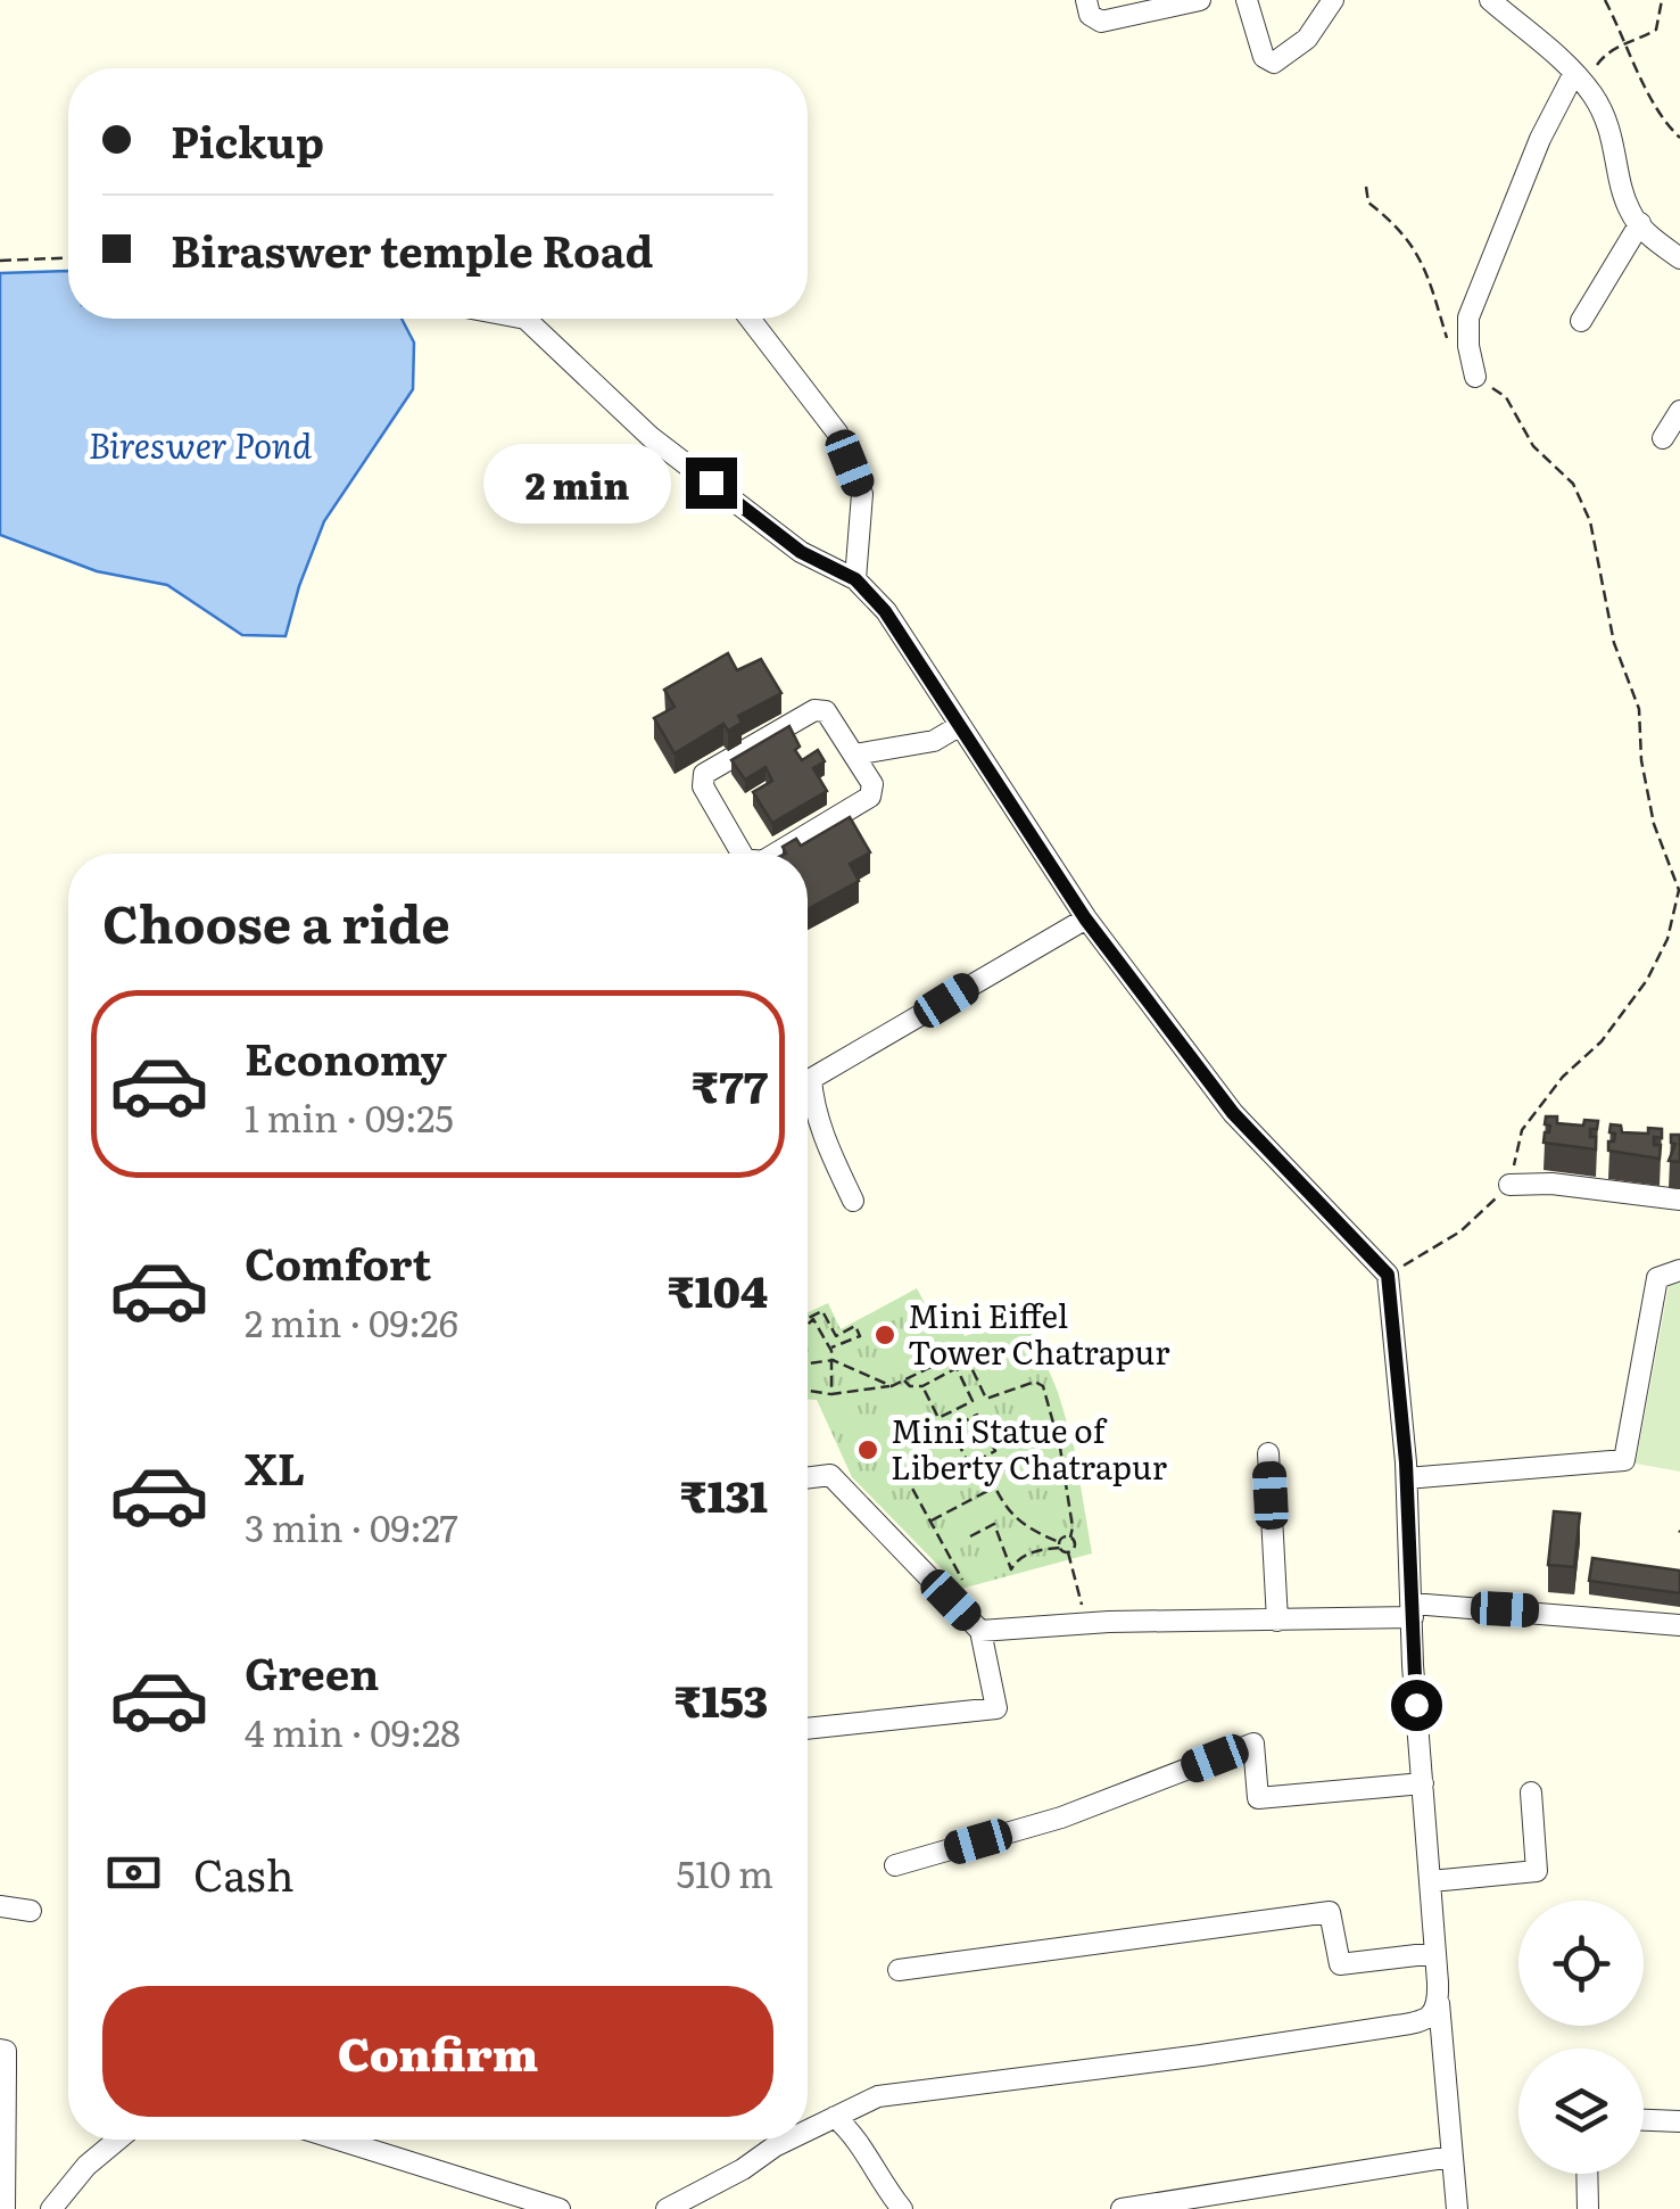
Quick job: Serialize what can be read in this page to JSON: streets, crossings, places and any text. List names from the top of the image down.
{
  "water": ["Bireswer Pond"],
  "places": ["Mini Eiffel Tower Chatrapur", "Mini Statue of Liberty Chatrapur"],
  "page": {
    "banner": ["Pickup", "Biraswer temple Road"],
    "bubble": "2 min",
    "heading": "Choose a ride",
    "list": [
      {
        "name": "Economy",
        "note": "1 min · 09:25",
        "value": "₹77"
      },
      {
        "name": "Comfort",
        "note": "2 min · 09:26",
        "value": "₹104"
      },
      {
        "name": "XL",
        "note": "3 min · 09:27",
        "value": "₹131"
      },
      {
        "name": "Green",
        "note": "4 min · 09:28",
        "value": "₹153"
      }
    ],
    "pay": ["Cash", "510 m"],
    "buttons": "Confirm"
  }
}
